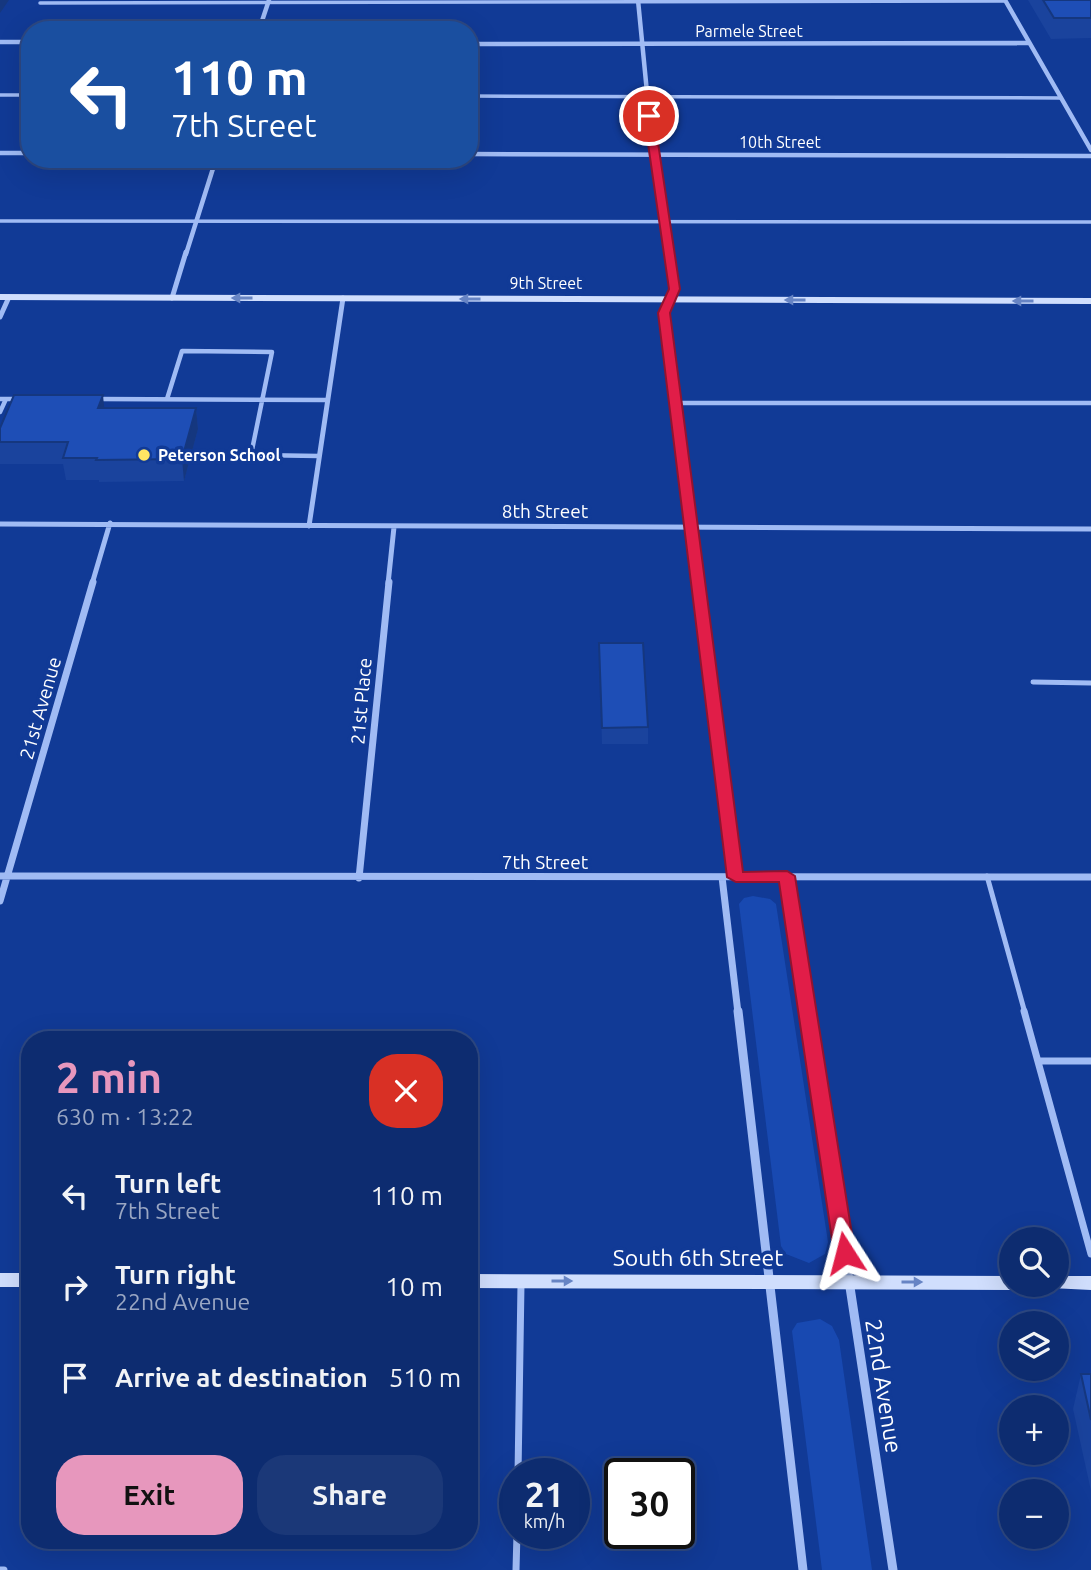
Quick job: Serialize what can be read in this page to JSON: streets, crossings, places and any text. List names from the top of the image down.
{
  "streets": {
    "street": [
      "Parmele Street",
      "10th Street",
      "9th Street",
      "8th Street",
      "21st Place",
      "21st Avenue",
      "7th Street",
      "South 6th Street",
      "22nd Avenue"
    ]
  },
  "crossings": [
    ["8th Street", "21st Place"],
    ["8th Street", "21st Avenue"],
    ["21st Place", "7th Street"],
    ["21st Avenue", "7th Street"],
    ["7th Street", "22nd Avenue"],
    ["South 6th Street", "22nd Avenue"]
  ],
  "one_way": ["9th Street", "South 6th Street"],
  "places": ["Peterson School"],
  "page": {
    "turn": ["110 m", "7th Street"],
    "heading": ["2 min", "630 m · 13:22"],
    "list": [
      {
        "name": "Turn left",
        "note": "7th Street",
        "value": "110 m"
      },
      {
        "name": "Turn right",
        "note": "22nd Avenue",
        "value": "10 m"
      },
      {
        "name": "Arrive at destination",
        "value": "510 m"
      }
    ],
    "map_buttons": ["+", "−"],
    "buttons": ["Exit", "Share"],
    "speed": "21 km/h",
    "limit": "30"
  }
}
